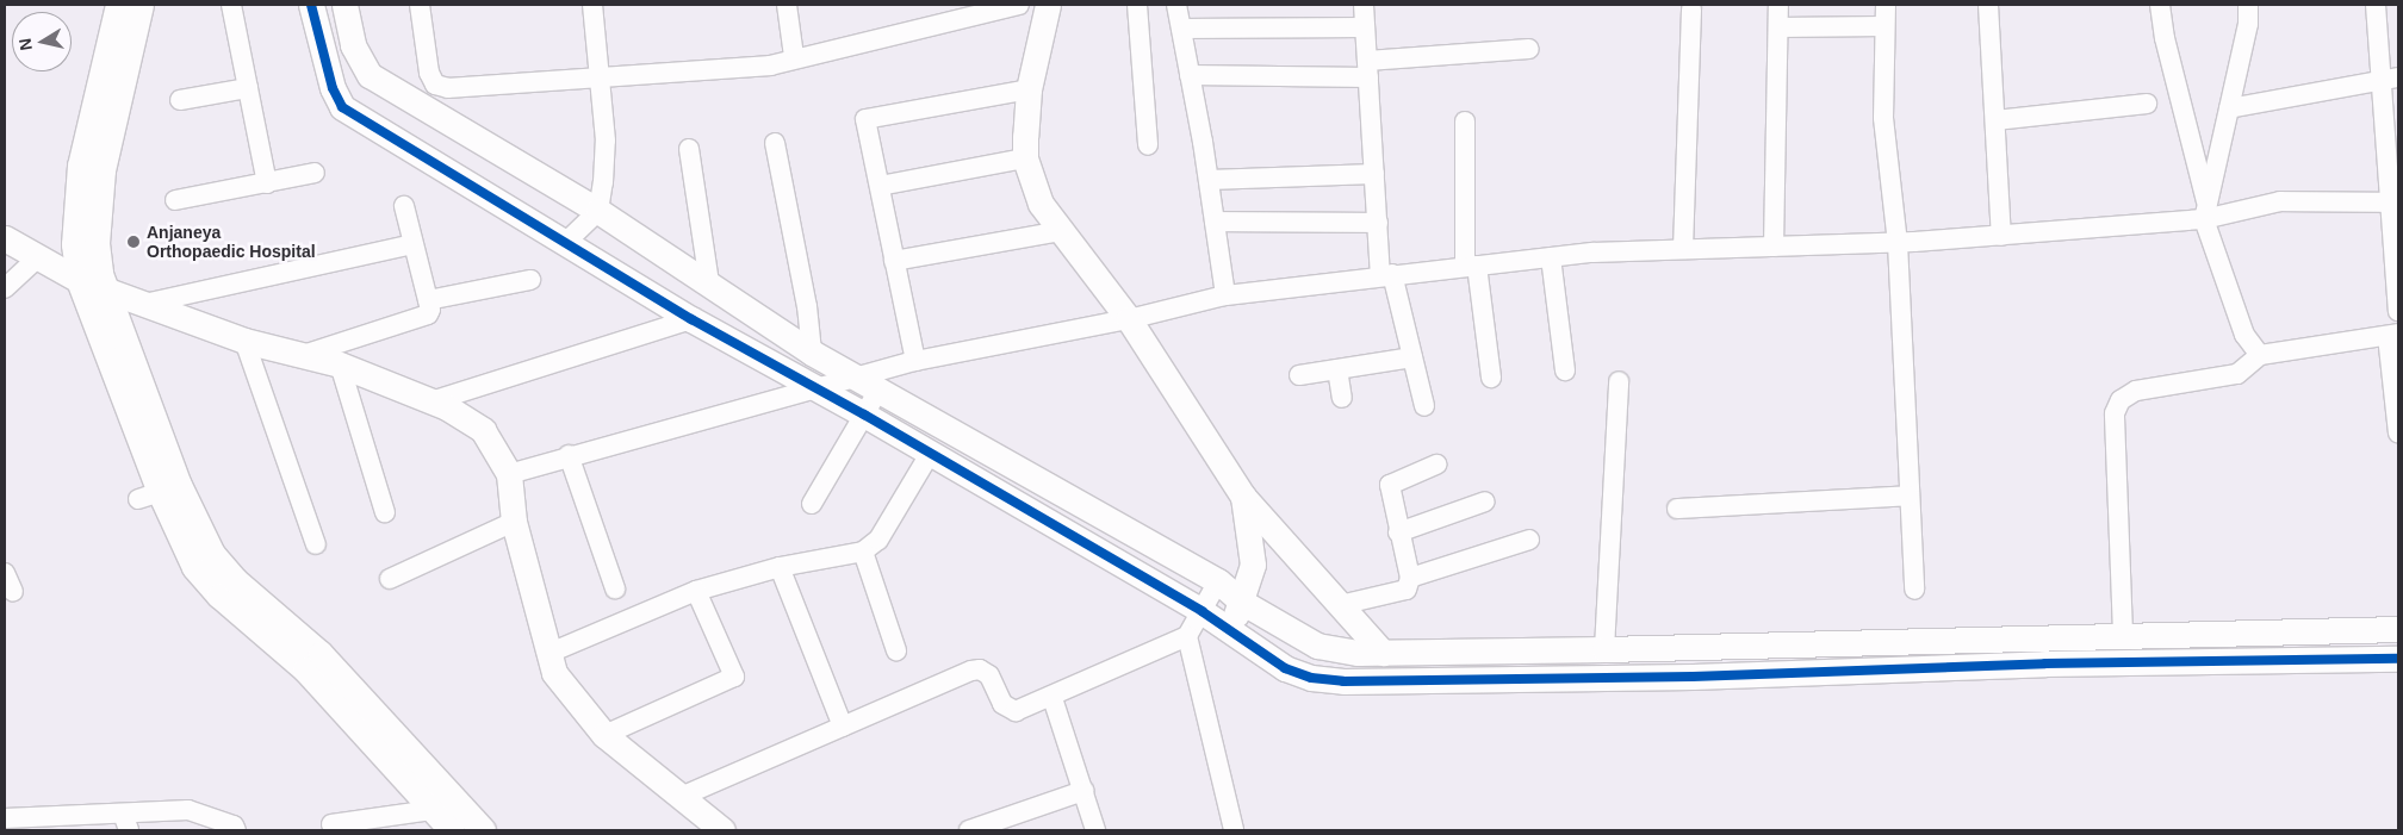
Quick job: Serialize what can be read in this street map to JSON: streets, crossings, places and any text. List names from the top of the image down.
{
  "places": ["Anjaneya Orthopaedic Hospital"],
  "north": "left"
}
